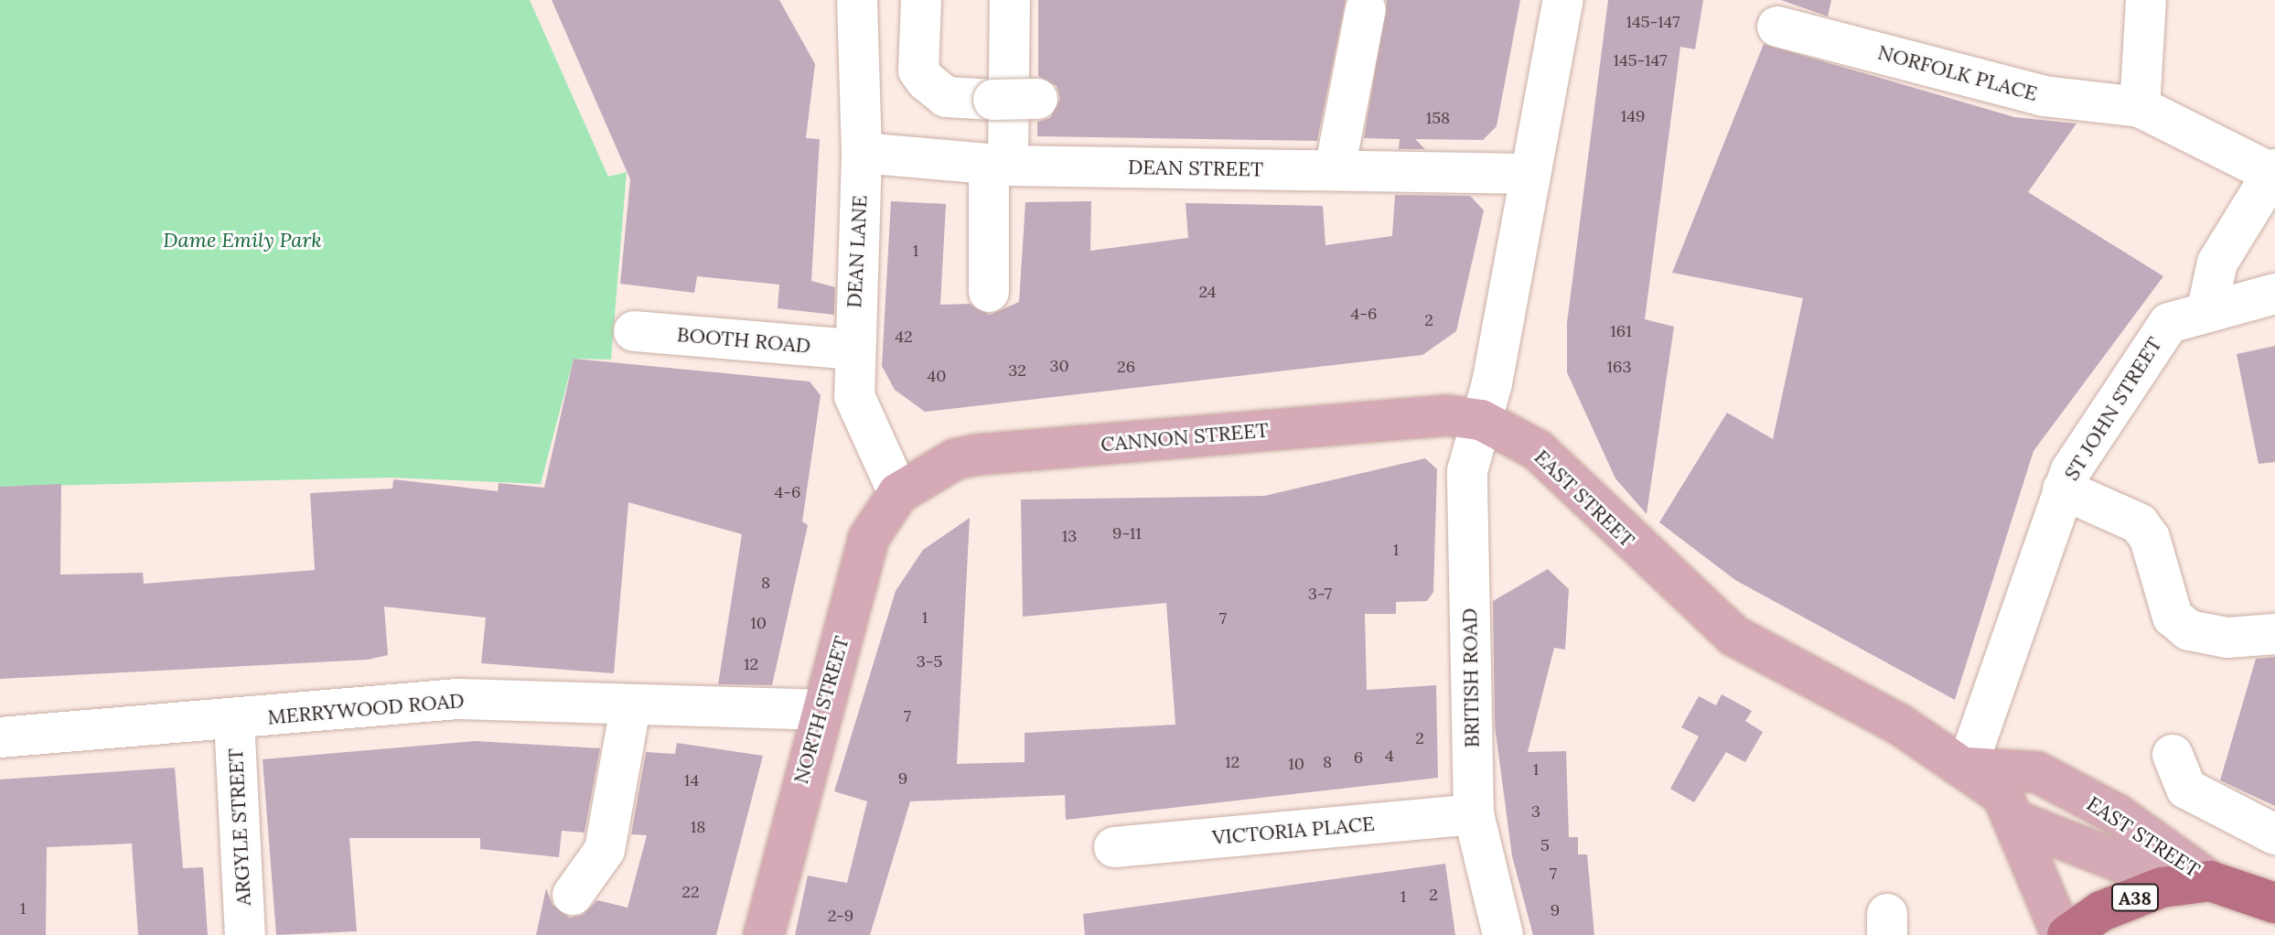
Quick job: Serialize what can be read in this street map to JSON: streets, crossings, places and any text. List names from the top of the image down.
{
  "streets": {
    "highway": ["A38"],
    "main road": ["CANNON STREET", "EAST STREET", "NORTH STREET"],
    "street": [
      "NORFOLK PLACE",
      "DEAN STREET",
      "DEAN LANE",
      "BOOTH ROAD",
      "ST JOHN STREET",
      "BRITISH ROAD",
      "MERRYWOOD ROAD",
      "ARGYLE STREET",
      "VICTORIA PLACE"
    ]
  },
  "crossings": [
    ["DEAN STREET", "DEAN LANE"],
    ["DEAN LANE", "BOOTH ROAD"],
    ["DEAN LANE", "CANNON STREET"],
    ["DEAN LANE", "NORTH STREET"],
    ["ST JOHN STREET", "EAST STREET"],
    ["CANNON STREET", "EAST STREET"],
    ["CANNON STREET", "BRITISH ROAD"],
    ["CANNON STREET", "NORTH STREET"],
    ["EAST STREET", "BRITISH ROAD"],
    ["EAST STREET", "A38"],
    ["BRITISH ROAD", "VICTORIA PLACE"],
    ["MERRYWOOD ROAD", "NORTH STREET"],
    ["MERRYWOOD ROAD", "ARGYLE STREET"]
  ],
  "parks": ["Dame Emily Park"],
  "house_numbers": [
    "145-147",
    "145-147",
    "149",
    "158",
    "1",
    "24",
    "4-6",
    "2",
    "161",
    "42",
    "30",
    "26",
    "163",
    "32",
    "40",
    "4-6",
    "9-11",
    "13",
    "1",
    "8",
    "3-7",
    "1",
    "7",
    "10",
    "3-5",
    "12",
    "7",
    "2",
    "4",
    "6",
    "12",
    "8",
    "10",
    "1",
    "9",
    "14",
    "3",
    "18",
    "5",
    "7",
    "22",
    "2",
    "1",
    "1",
    "9",
    "2-9"
  ]
}
